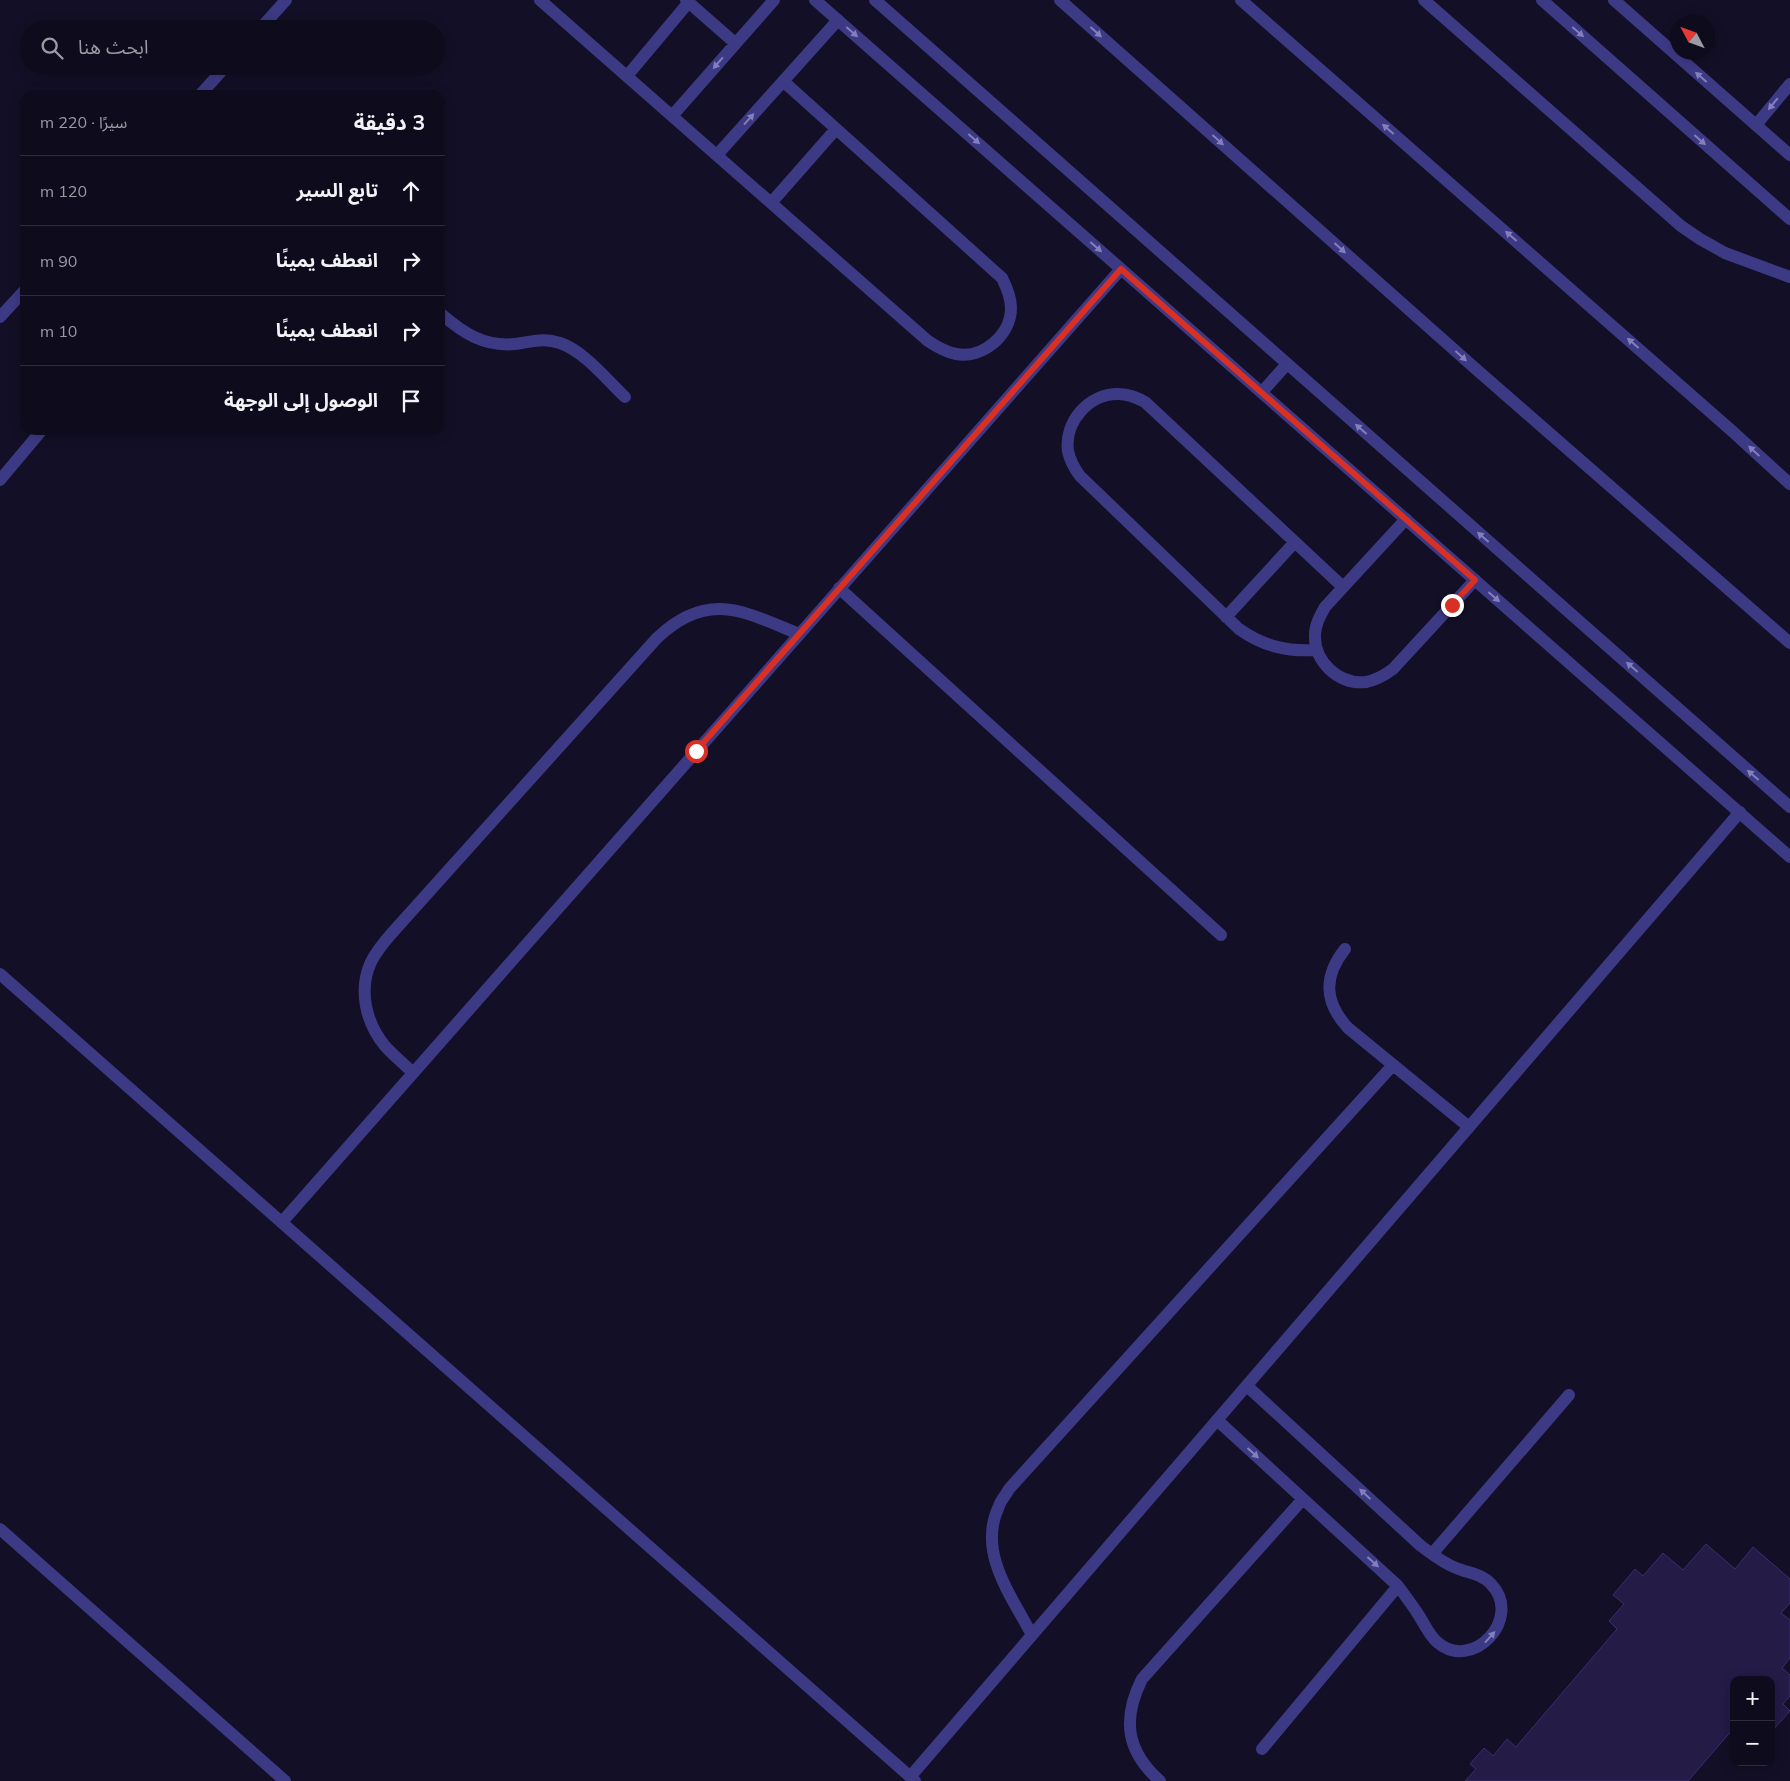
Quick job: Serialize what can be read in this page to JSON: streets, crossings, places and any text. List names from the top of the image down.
{
  "north": "top left",
  "page": {
    "search": "ابحث هنا",
    "heading": ["3 دقيقة", "سيرًا · 220 m"],
    "list": [
      ["تابع السير", "120 m"],
      ["انعطف يمينًا", "90 m"],
      ["انعطف يمينًا", "10 m"],
      "الوصول إلى الوجهة"
    ],
    "map_buttons": ["+", "−"]
  }
}
